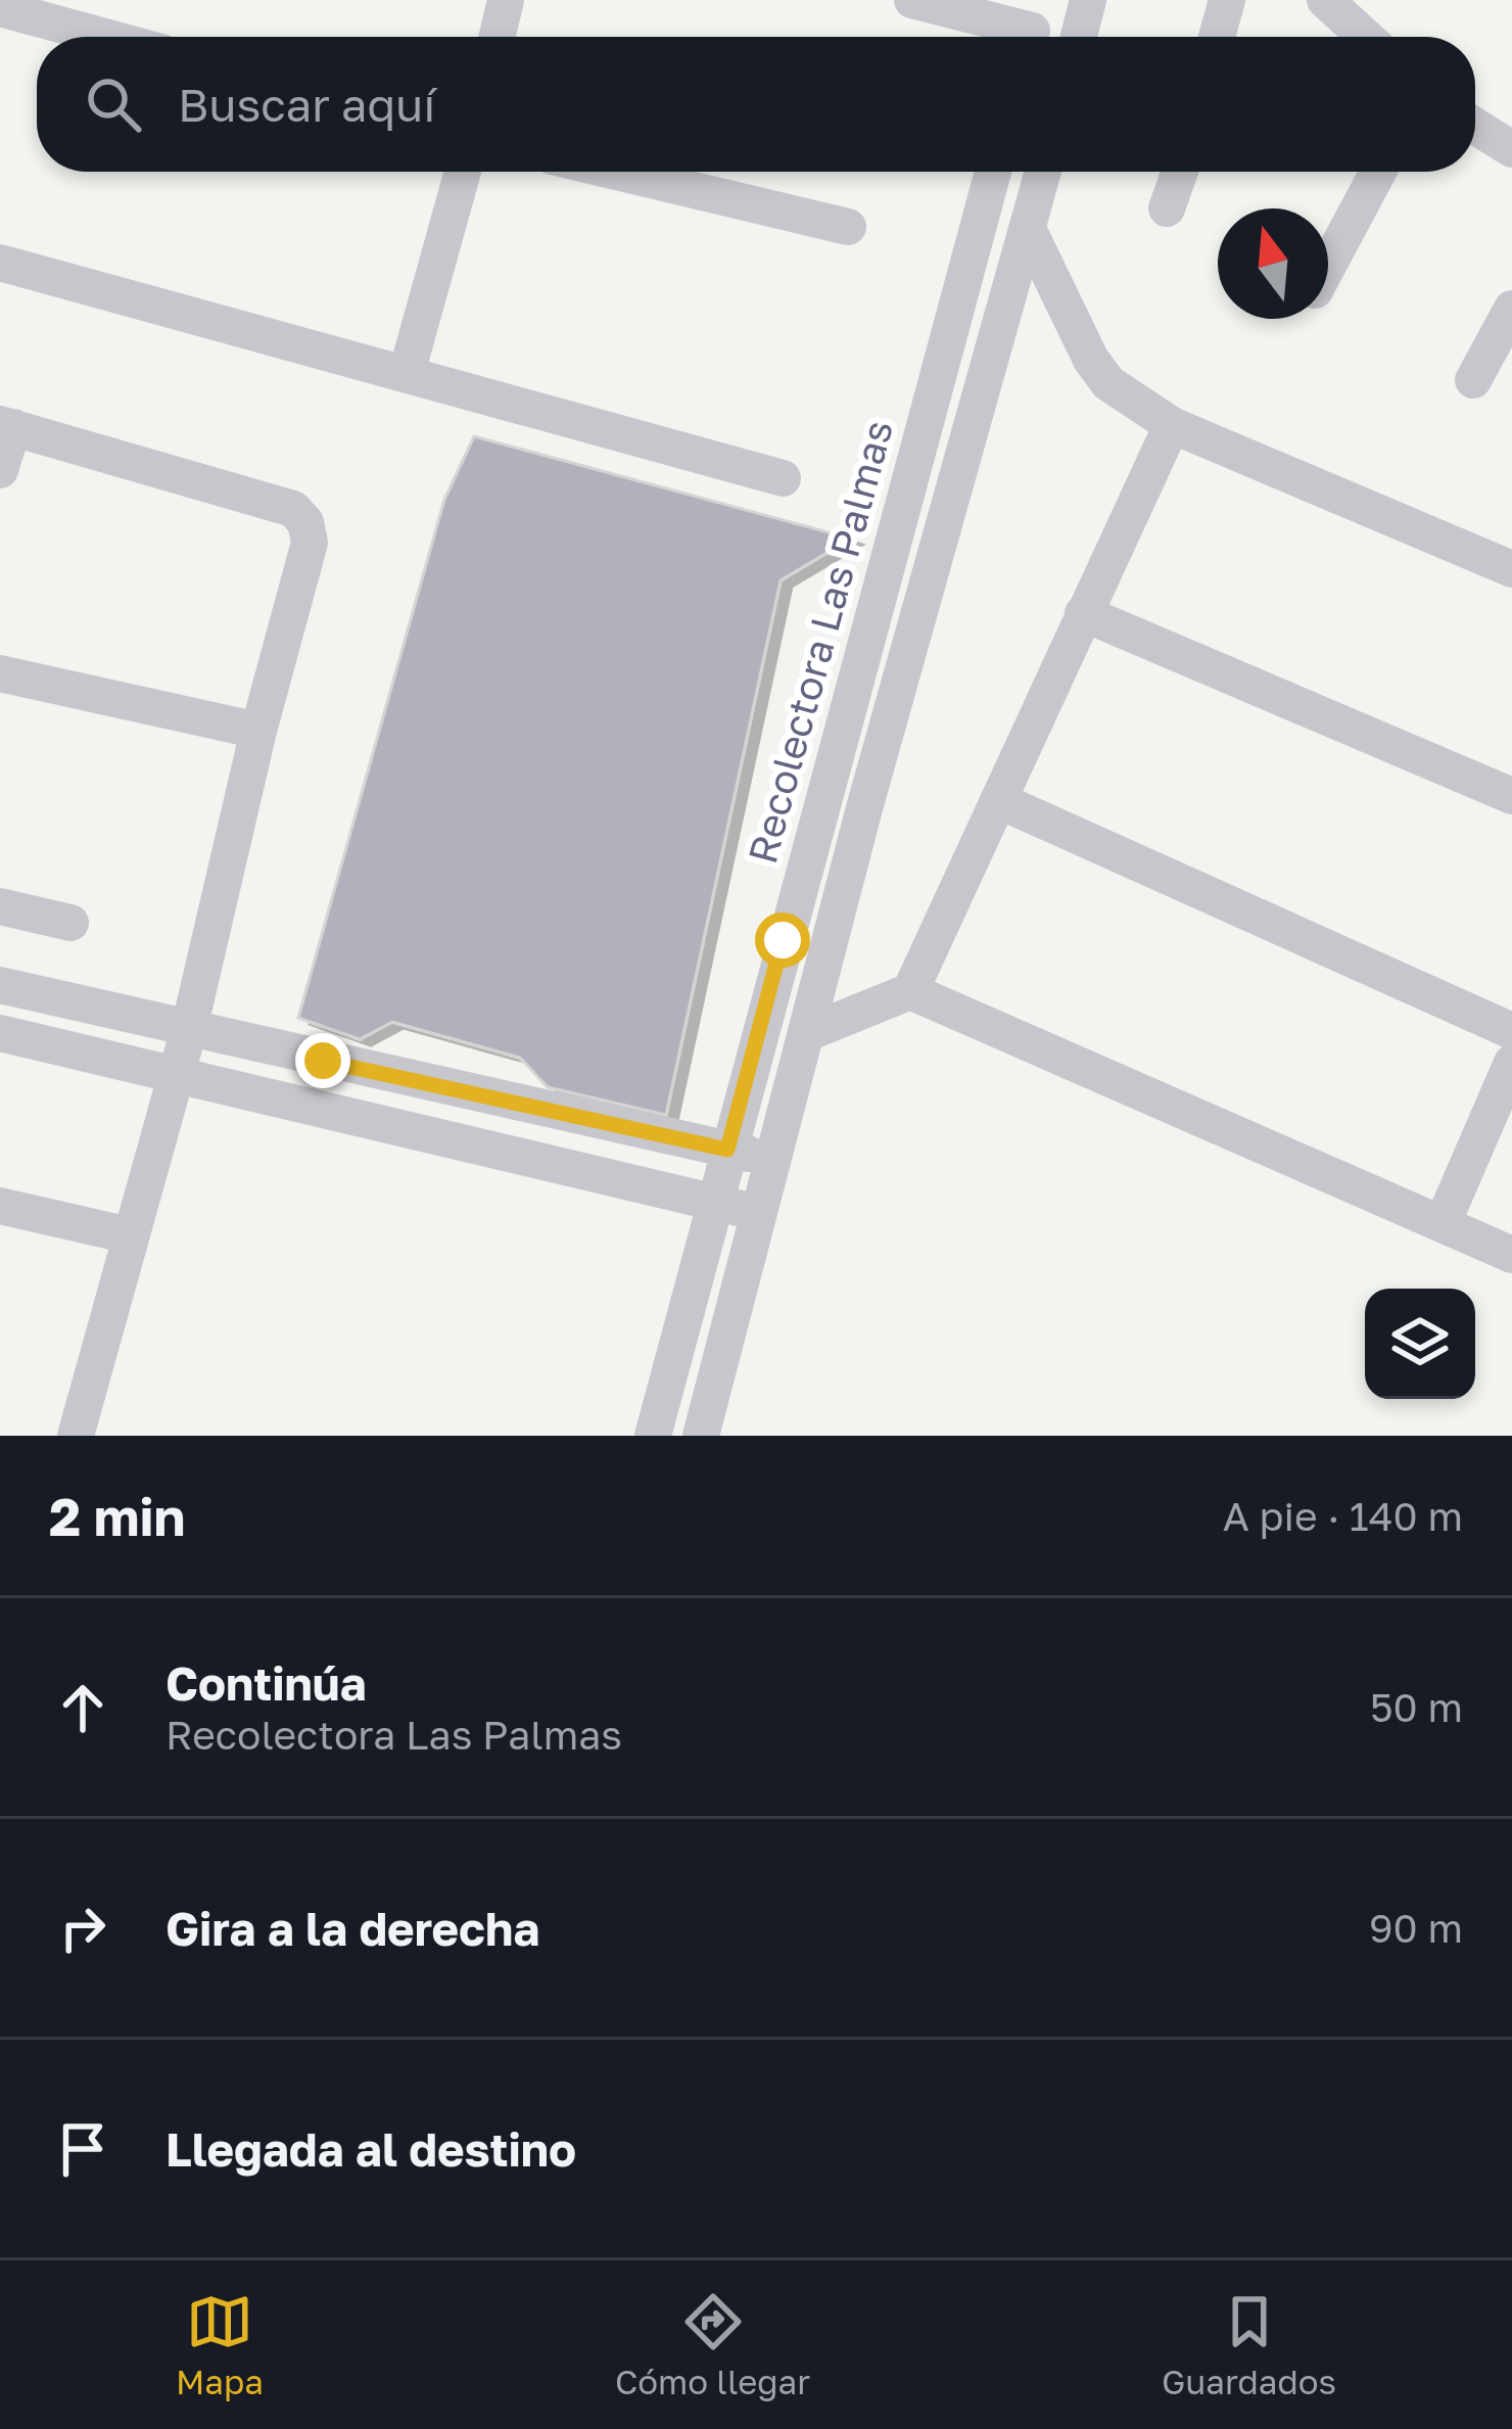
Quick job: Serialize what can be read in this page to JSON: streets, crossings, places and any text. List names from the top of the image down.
{
  "streets": {
    "street": ["Recolectora Las Palmas"]
  },
  "north": "top",
  "page": {
    "search": "Buscar aquí",
    "heading": ["2 min", "A pie · 140 m"],
    "list": [
      ["Continúa", "Recolectora Las Palmas", "50 m"],
      ["Gira a la derecha", "90 m"],
      "Llegada al destino"
    ],
    "nav": ["Mapa", "Cómo llegar", "Guardados"]
  }
}
